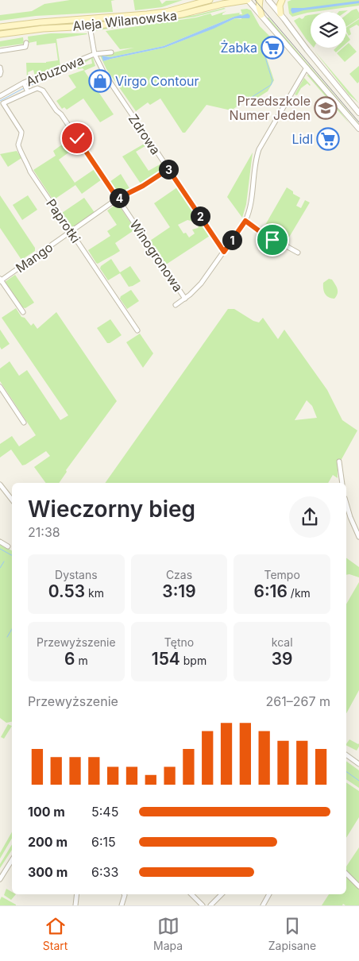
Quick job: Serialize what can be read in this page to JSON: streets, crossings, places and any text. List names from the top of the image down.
{
  "streets": {
    "main road": ["Aleja Wilanowska"],
    "street": [
      "Arbuzowa",
      "Zdrowa",
      "Paprotki",
      "Winogronowa",
      "Mango"
    ]
  },
  "crossings": [
    ["Aleja Wilanowska", "Zdrowa"],
    ["Arbuzowa", "Zdrowa"],
    ["Zdrowa", "Mango"],
    ["Paprotki", "Winogronowa"],
    ["Paprotki", "Mango"],
    ["Winogronowa", "Mango"]
  ],
  "places": {
    "supermarket": ["Żabka", "Lidl"],
    "shop": ["Virgo Contour"],
    "school or university": ["Przedszkole Numer Jeden"]
  },
  "page": {
    "pins": [
      "3",
      "4",
      "2",
      "1"
    ],
    "heading": ["Wieczorny bieg", "21:38"],
    "stats": [
      ["Dystans", "0.53 km"],
      ["Czas", "3:19"],
      ["Tempo", "6:16 /km"],
      ["Przewyższenie", "6 m"],
      ["Tętno", "154 bpm"],
      ["kcal", "39"]
    ],
    "chart": ["Przewyższenie", "261–267 m"],
    "list": [
      {
        "name": "100 m",
        "note": "5:45"
      },
      {
        "name": "200 m",
        "note": "6:15"
      },
      {
        "name": "300 m",
        "note": "6:33"
      }
    ],
    "tabs": ["Start", "Mapa", "Zapisane"]
  }
}
